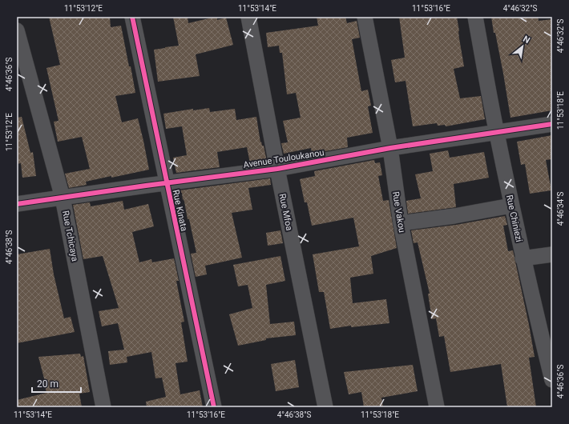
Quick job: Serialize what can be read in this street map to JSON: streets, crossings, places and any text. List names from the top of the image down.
{
  "streets": {
    "street": [
      "Avenue Touloukanou",
      "Rue Kinata",
      "Rue Mfoa",
      "Rue Vakou",
      "Rue Chiniezi",
      "Rue Tchicaya"
    ]
  },
  "crossings": [
    ["Avenue Touloukanou", "Rue Kinata"],
    ["Avenue Touloukanou", "Rue Mfoa"],
    ["Avenue Touloukanou", "Rue Vakou"],
    ["Avenue Touloukanou", "Rue Chiniezi"],
    ["Avenue Touloukanou", "Rue Tchicaya"]
  ],
  "scale_bar": "20 m",
  "north": "top right",
  "coordinates": [
    "11°53'12\"E",
    "11°53'14\"E",
    "11°53'16\"E",
    "4°46'32\"S",
    "4°46'36\"S",
    "11°53'18\"E",
    "4°46'34\"S",
    "4°46'38\"S"
  ]
}
